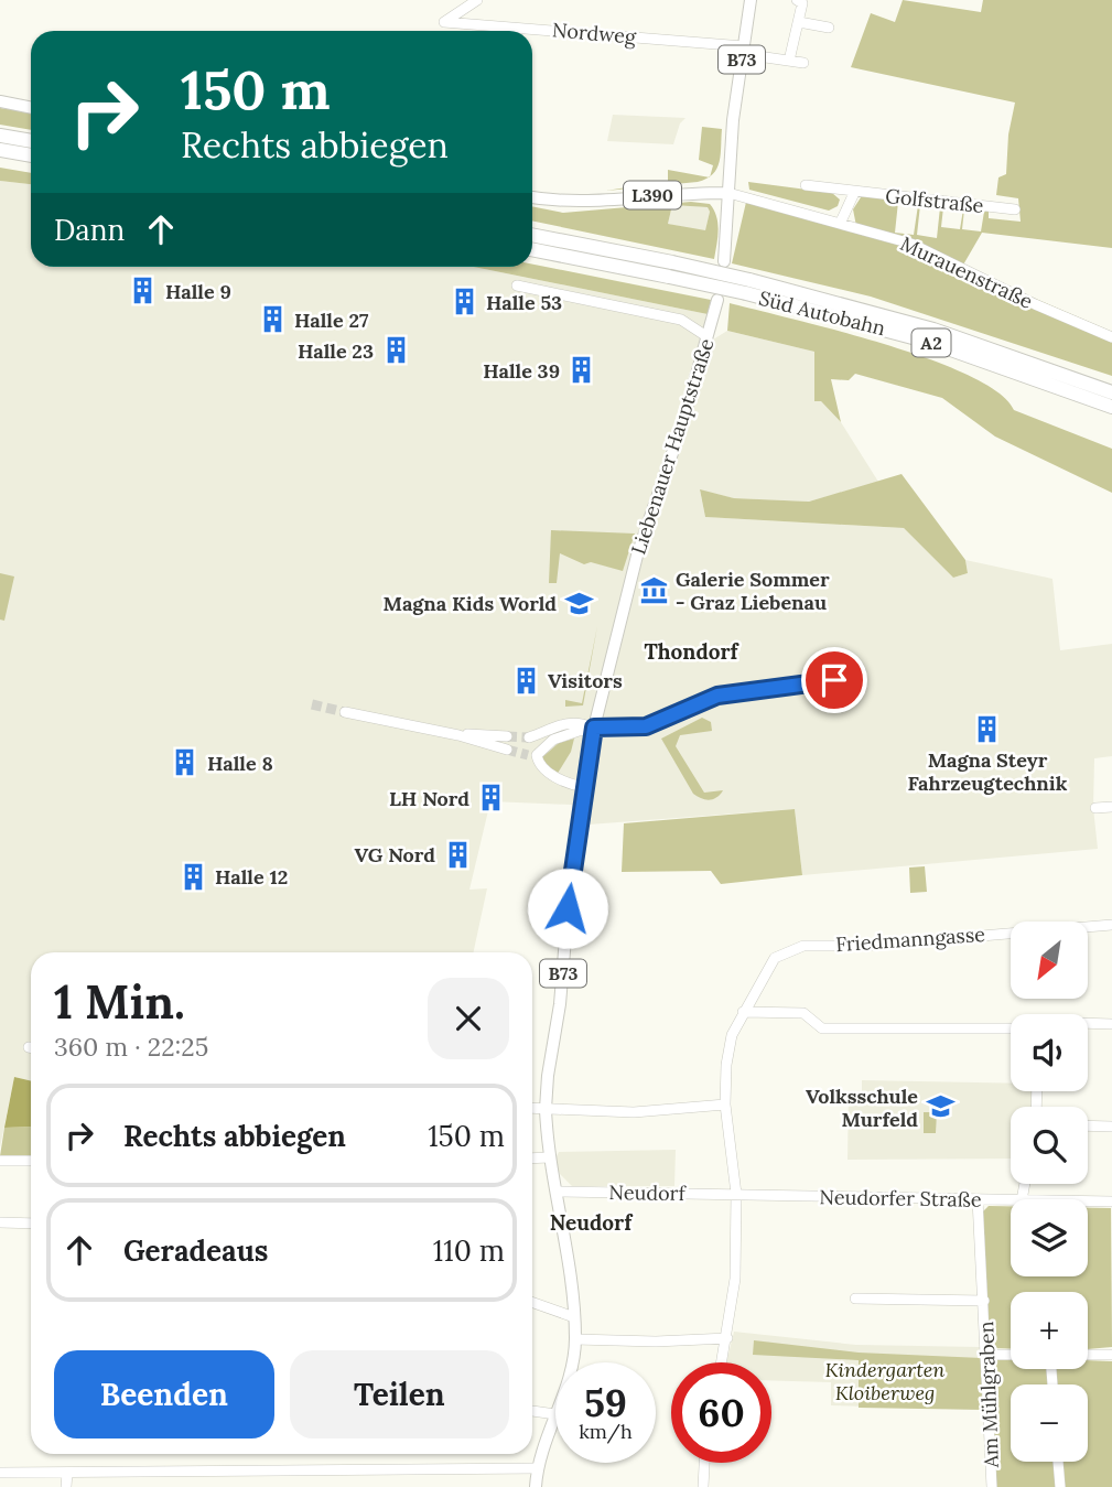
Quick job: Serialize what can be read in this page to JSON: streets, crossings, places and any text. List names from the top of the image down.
{
  "streets": {
    "highway": ["Süd Autobahn", "A2"],
    "main road": ["B73", "L390", "Liebenauer Hauptstraße"],
    "street": [
      "Nordweg",
      "Golfstraße",
      "Murauenstraße",
      "Friedmanngasse",
      "Neudorf",
      "Neudorfer Straße",
      "Am Mühlgraben"
    ]
  },
  "crossings": [
    ["Nordweg", "B73"],
    ["B73", "L390"],
    ["B73", "Murauenstraße"],
    ["L390", "Murauenstraße"],
    ["Liebenauer Hauptstraße", "Neudorf"],
    ["Neudorf", "Neudorfer Straße"],
    ["Neudorfer Straße", "Am Mühlgraben"]
  ],
  "districts": ["Thondorf", "Neudorf"],
  "parks": ["Kindergarten Kloiberweg"],
  "places": {
    "building": [
      "Halle 9",
      "Halle 53",
      "Halle 27",
      "Halle 23",
      "Halle 39",
      "Visitors",
      "Magna Steyr Fahrzeugtechnik",
      "Halle 8",
      "LH Nord",
      "VG Nord",
      "Halle 12"
    ],
    "museum": ["Galerie Sommer - Graz Liebenau"],
    "school or university": ["Magna Kids World", "Volksschule Murfeld"]
  },
  "north": "bottom left",
  "page": {
    "turn": ["150 m", "Rechts abbiegen"],
    "then": "Dann",
    "map_buttons": ["+", "−"],
    "heading": ["1 Min.", "360 m · 22:25"],
    "list": [
      {
        "name": "Rechts abbiegen",
        "value": "150 m"
      },
      {
        "name": "Geradeaus",
        "value": "110 m"
      }
    ],
    "buttons": ["Beenden", "Teilen"],
    "speed": "59 km/h",
    "limit": "60"
  }
}
